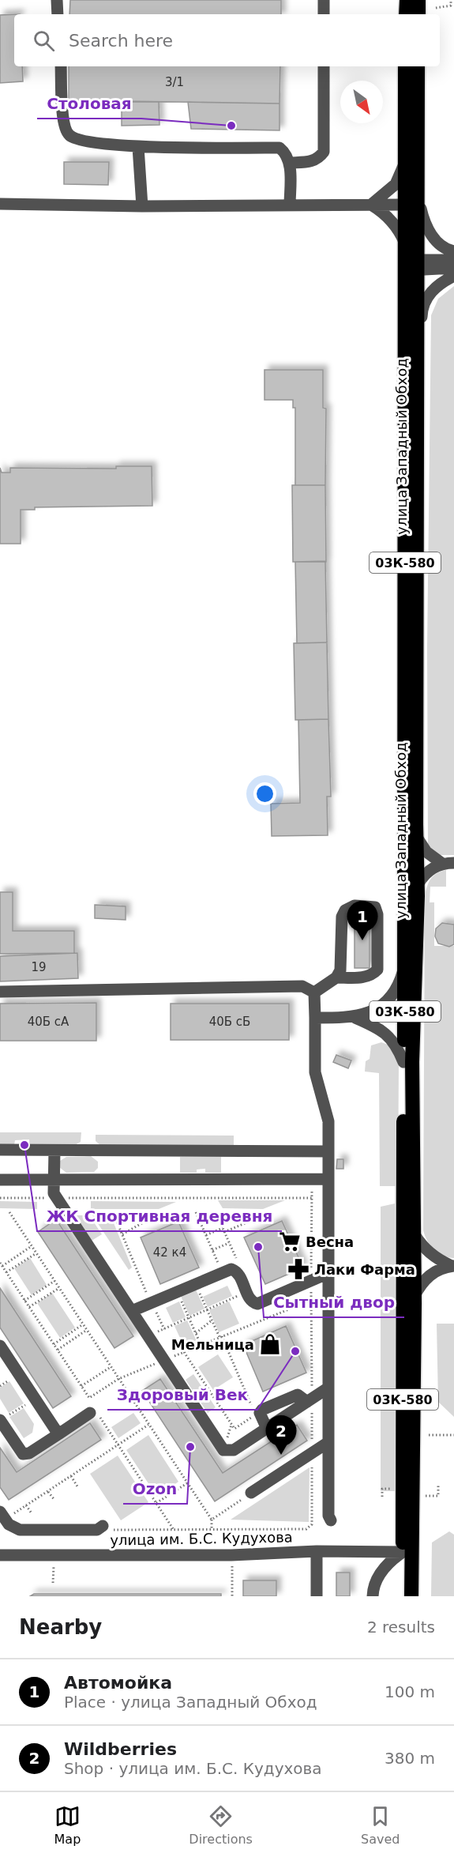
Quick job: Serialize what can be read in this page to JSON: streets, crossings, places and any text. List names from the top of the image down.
{
  "streets": {
    "highway": ["улица Западный Обход", "03К-580"],
    "street": ["улица им. Б.С. Кудухова"]
  },
  "crossings": [
    ["улица Западный Обход", "улица им. Б.С. Кудухова"]
  ],
  "places": {
    "other": [
      "Столовая",
      "ЖК Спортивная деревня",
      "Сытный двор",
      "Здоровый Век",
      "Ozon"
    ],
    "supermarket": ["Весна"],
    "pharmacy": ["Лаки Фарма"],
    "shop": ["Мельница"]
  },
  "house_numbers": [
    "3/1",
    "19",
    "40Б сА",
    "40Б сБ",
    "42 к4"
  ],
  "north": "bottom right",
  "page": {
    "search": "Search here",
    "pins": ["1", "2"],
    "heading": ["Nearby", "2 results"],
    "list": [
      {
        "mark": "1",
        "name": "Автомойка",
        "note": "Place · улица Западный Обход",
        "value": "100 m"
      },
      {
        "mark": "2",
        "name": "Wildberries",
        "note": "Shop · улица им. Б.С. Кудухова",
        "value": "380 m"
      }
    ],
    "nav": ["Map", "Directions", "Saved"]
  }
}
